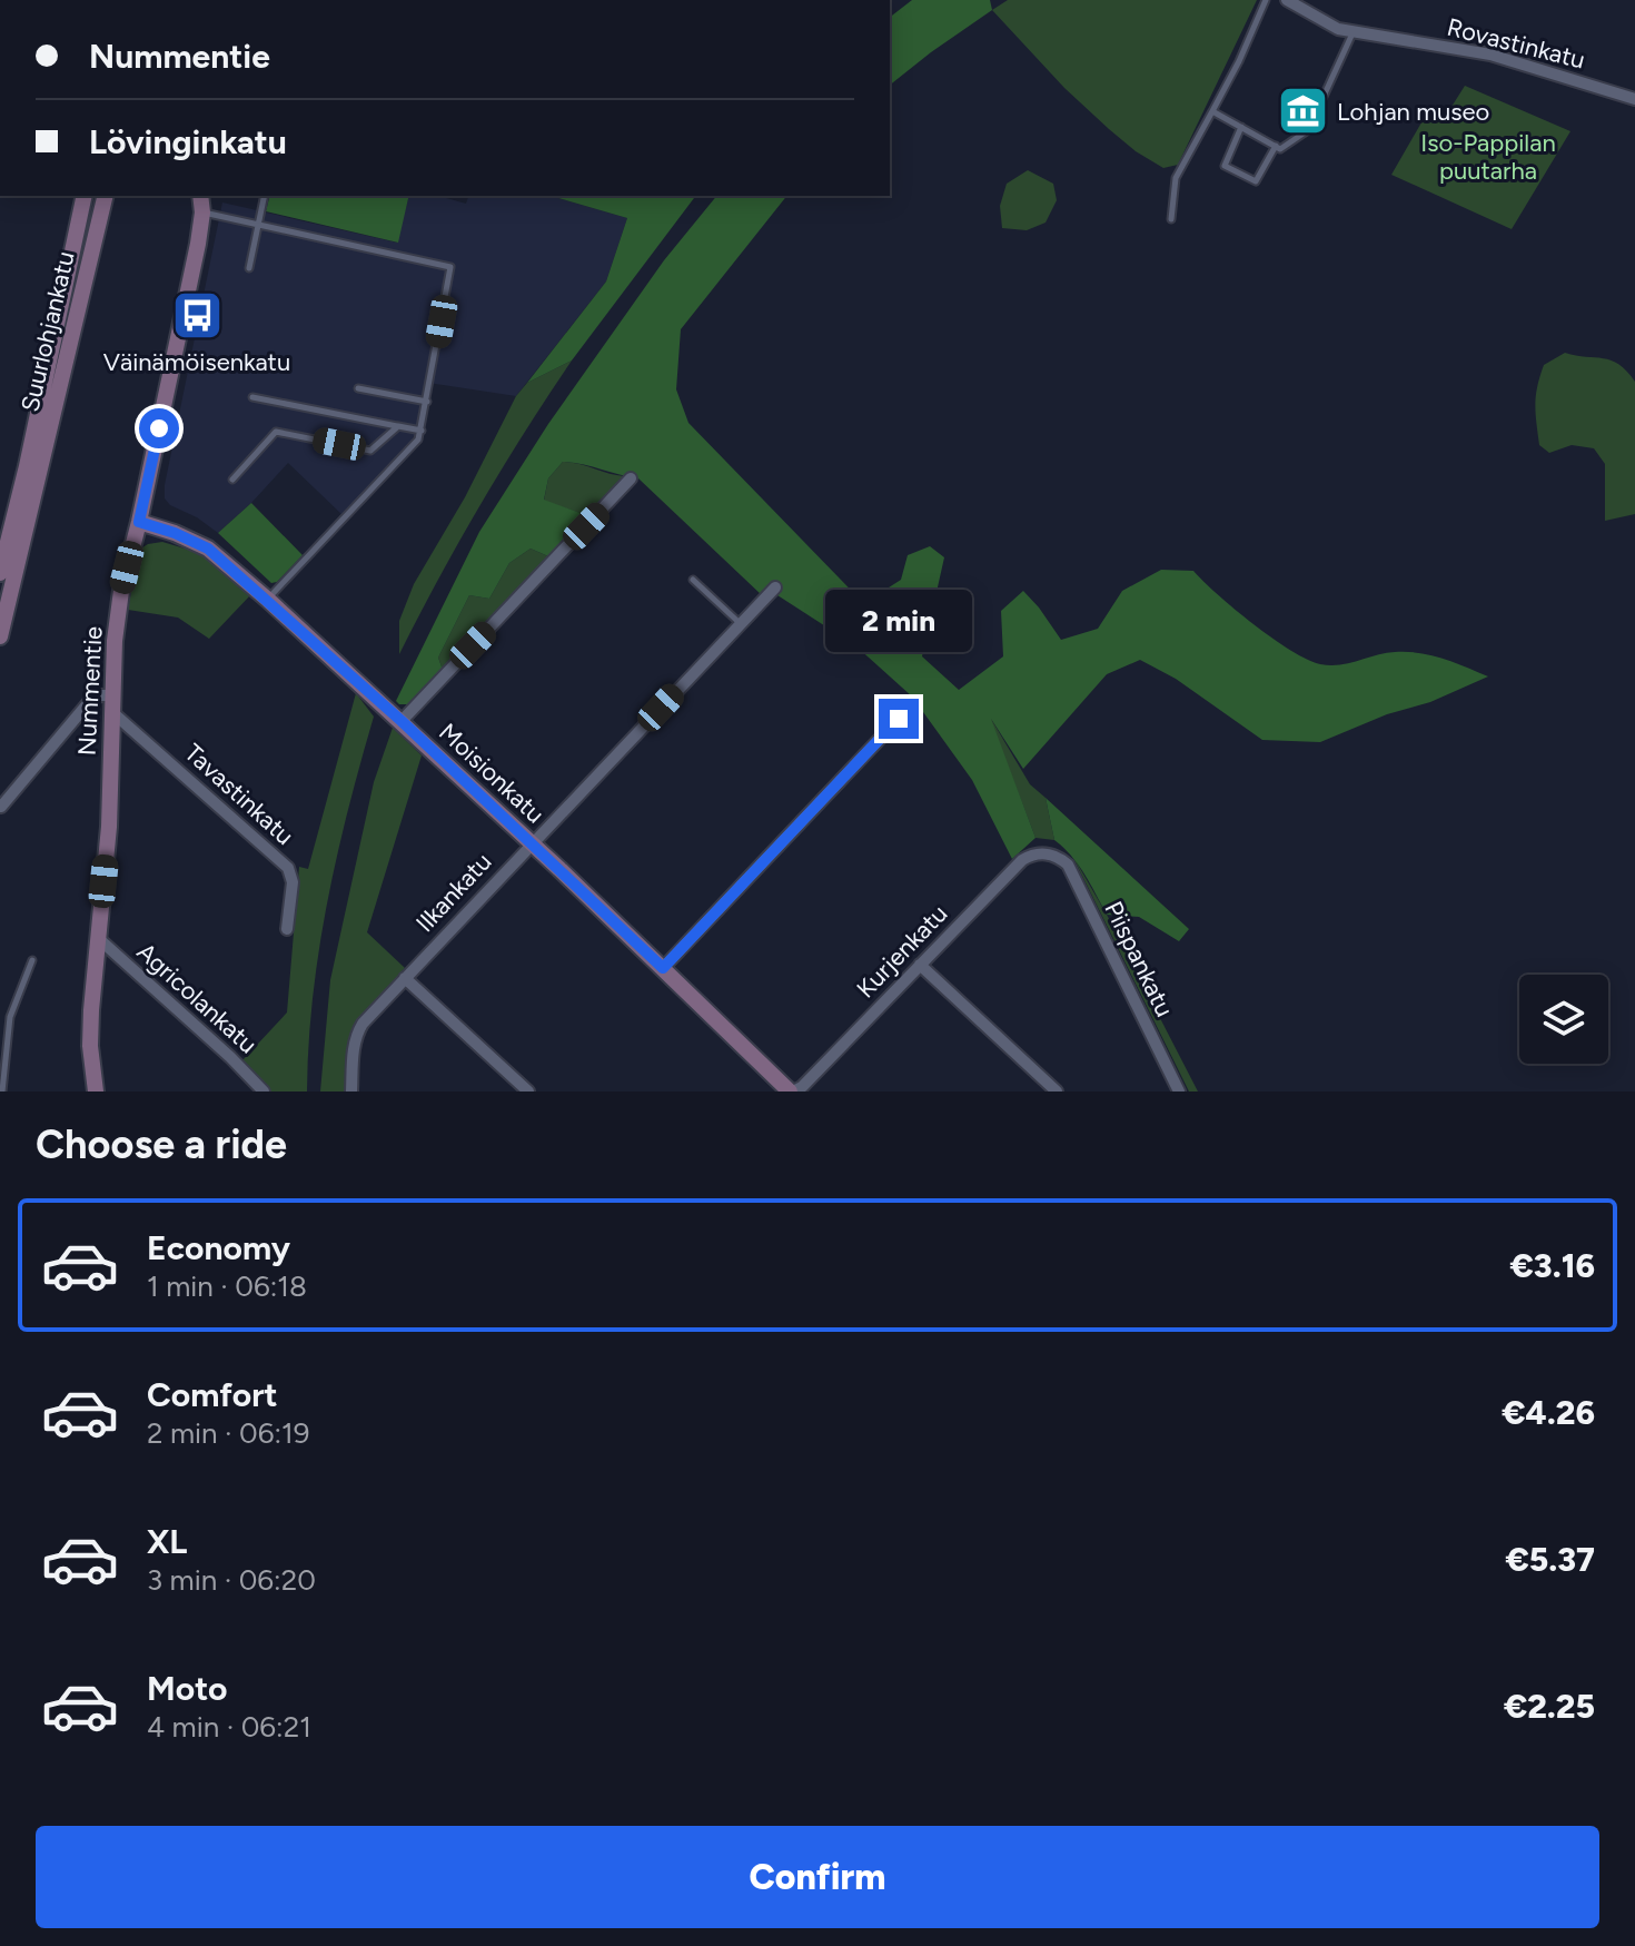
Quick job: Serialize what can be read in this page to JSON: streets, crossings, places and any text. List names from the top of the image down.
{
  "streets": {
    "street": [
      "Rovastinkatu",
      "Suurlohjankatu",
      "Nummentie",
      "Moisionkatu",
      "Tavastinkatu",
      "Ilkankatu",
      "Kurjenkatu",
      "Piispankatu",
      "Agricolankatu"
    ]
  },
  "crossings": [
    ["Nummentie", "Moisionkatu"],
    ["Nummentie", "Tavastinkatu"],
    ["Nummentie", "Agricolankatu"],
    ["Moisionkatu", "Ilkankatu"],
    ["Moisionkatu", "Kurjenkatu"],
    ["Kurjenkatu", "Piispankatu"]
  ],
  "parks": ["Iso-Pappilan puutarha"],
  "places": {
    "museum": ["Lohjan museo"],
    "bus stop": ["Väinämöisenkatu"]
  },
  "page": {
    "banner": ["Nummentie", "Lövinginkatu"],
    "bubble": "2 min",
    "heading": "Choose a ride",
    "list": [
      {
        "name": "Economy",
        "note": "1 min · 06:18",
        "value": "€3.16"
      },
      {
        "name": "Comfort",
        "note": "2 min · 06:19",
        "value": "€4.26"
      },
      {
        "name": "XL",
        "note": "3 min · 06:20",
        "value": "€5.37"
      },
      {
        "name": "Moto",
        "note": "4 min · 06:21",
        "value": "€2.25"
      }
    ],
    "buttons": "Confirm"
  }
}
